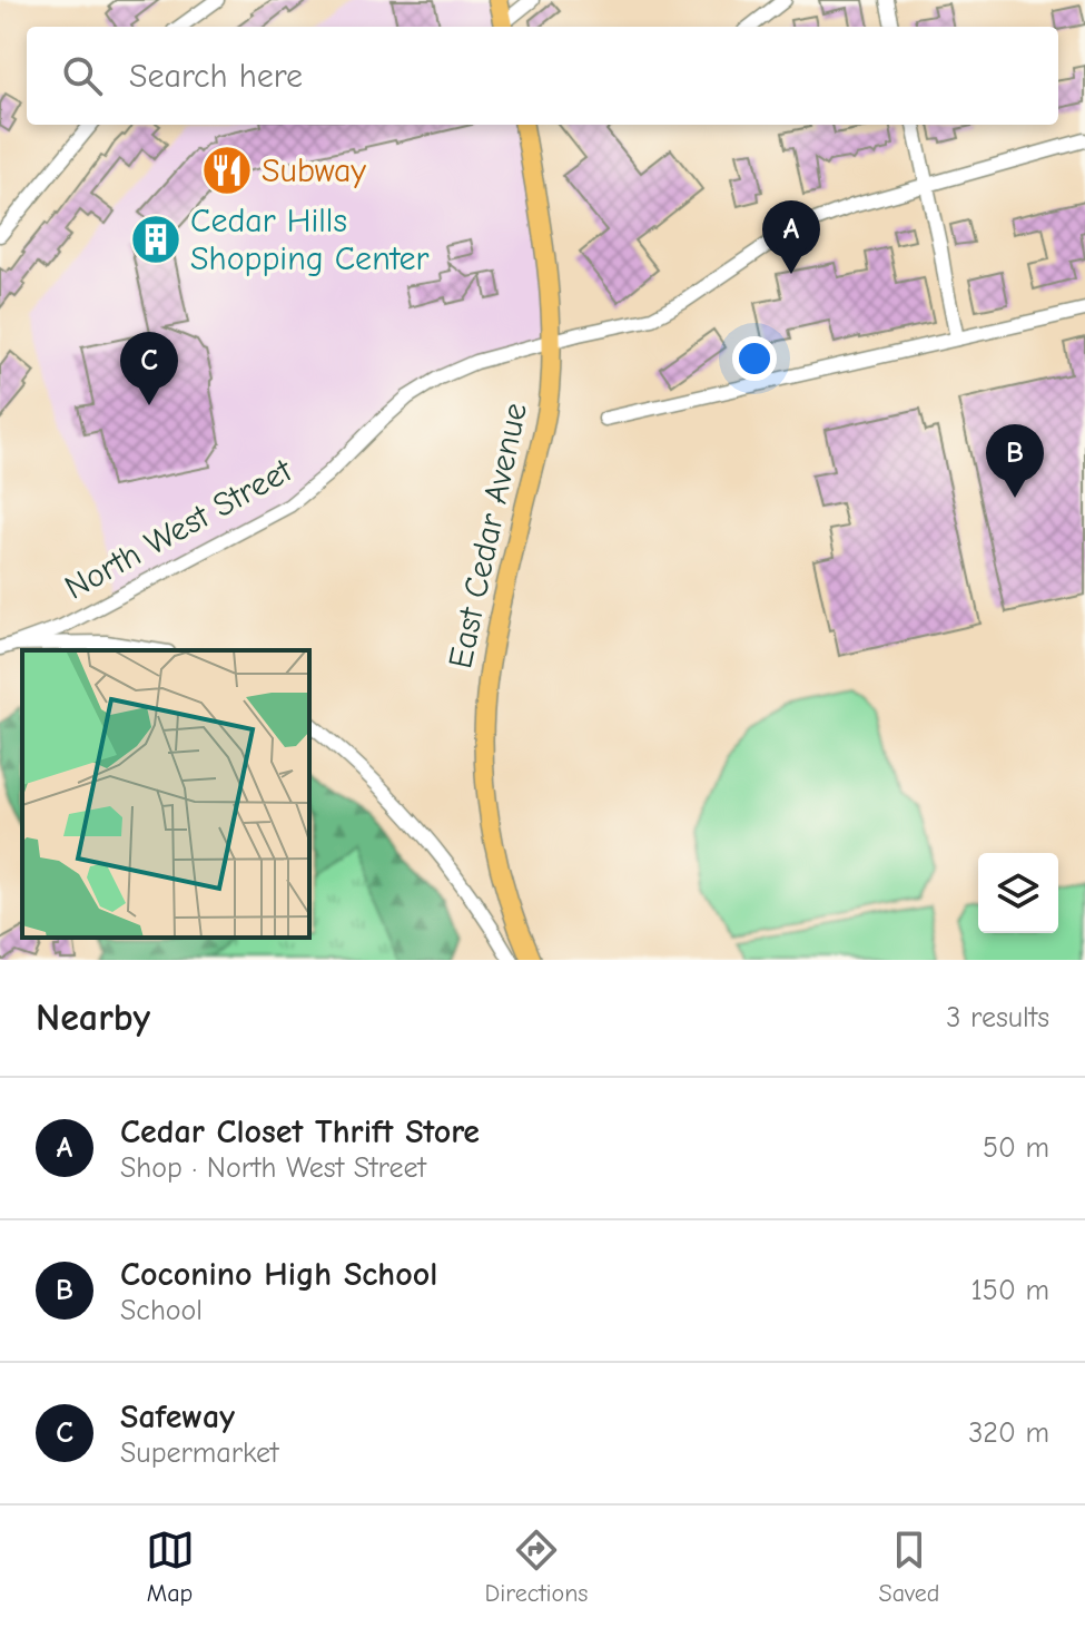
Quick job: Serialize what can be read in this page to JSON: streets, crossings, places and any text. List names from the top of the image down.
{
  "streets": {
    "main road": ["East Cedar Avenue"],
    "street": ["North West Street"]
  },
  "crossings": [
    ["North West Street", "East Cedar Avenue"]
  ],
  "places": {
    "restaurant": ["Subway"],
    "building": ["Cedar Hills Shopping Center"]
  },
  "page": {
    "search": "Search here",
    "pins": ["A", "C", "B"],
    "heading": ["Nearby", "3 results"],
    "list": [
      {
        "mark": "A",
        "name": "Cedar Closet Thrift Store",
        "note": "Shop · North West Street",
        "value": "50 m"
      },
      {
        "mark": "B",
        "name": "Coconino High School",
        "note": "School",
        "value": "150 m"
      },
      {
        "mark": "C",
        "name": "Safeway",
        "note": "Supermarket",
        "value": "320 m"
      }
    ],
    "nav": ["Map", "Directions", "Saved"]
  }
}
